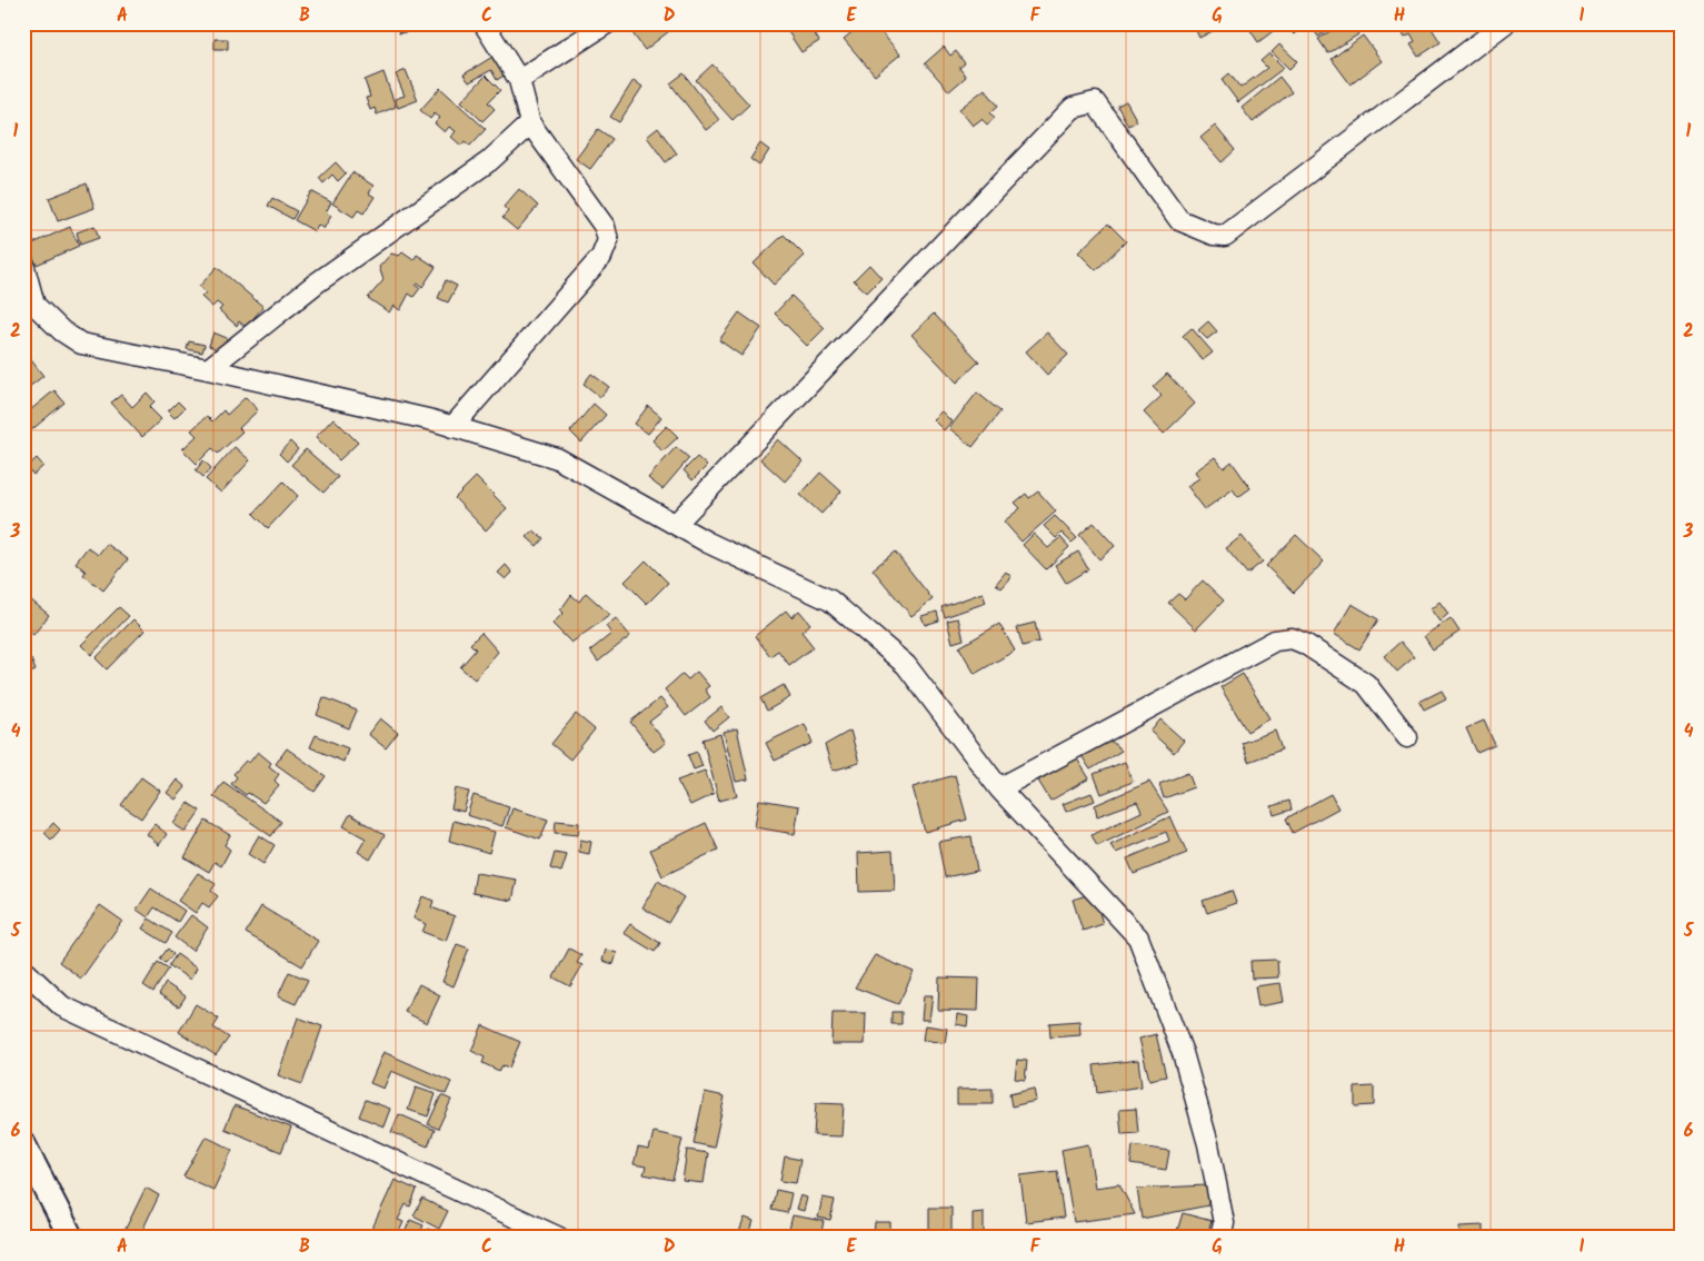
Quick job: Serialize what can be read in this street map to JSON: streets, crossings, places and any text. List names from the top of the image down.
{
  "grid": {
    "columns": [
      "A",
      "B",
      "C",
      "D",
      "E",
      "F",
      "G",
      "H",
      "I"
    ],
    "rows": [
      "1",
      "2",
      "3",
      "4",
      "5",
      "6"
    ]
  }
}
